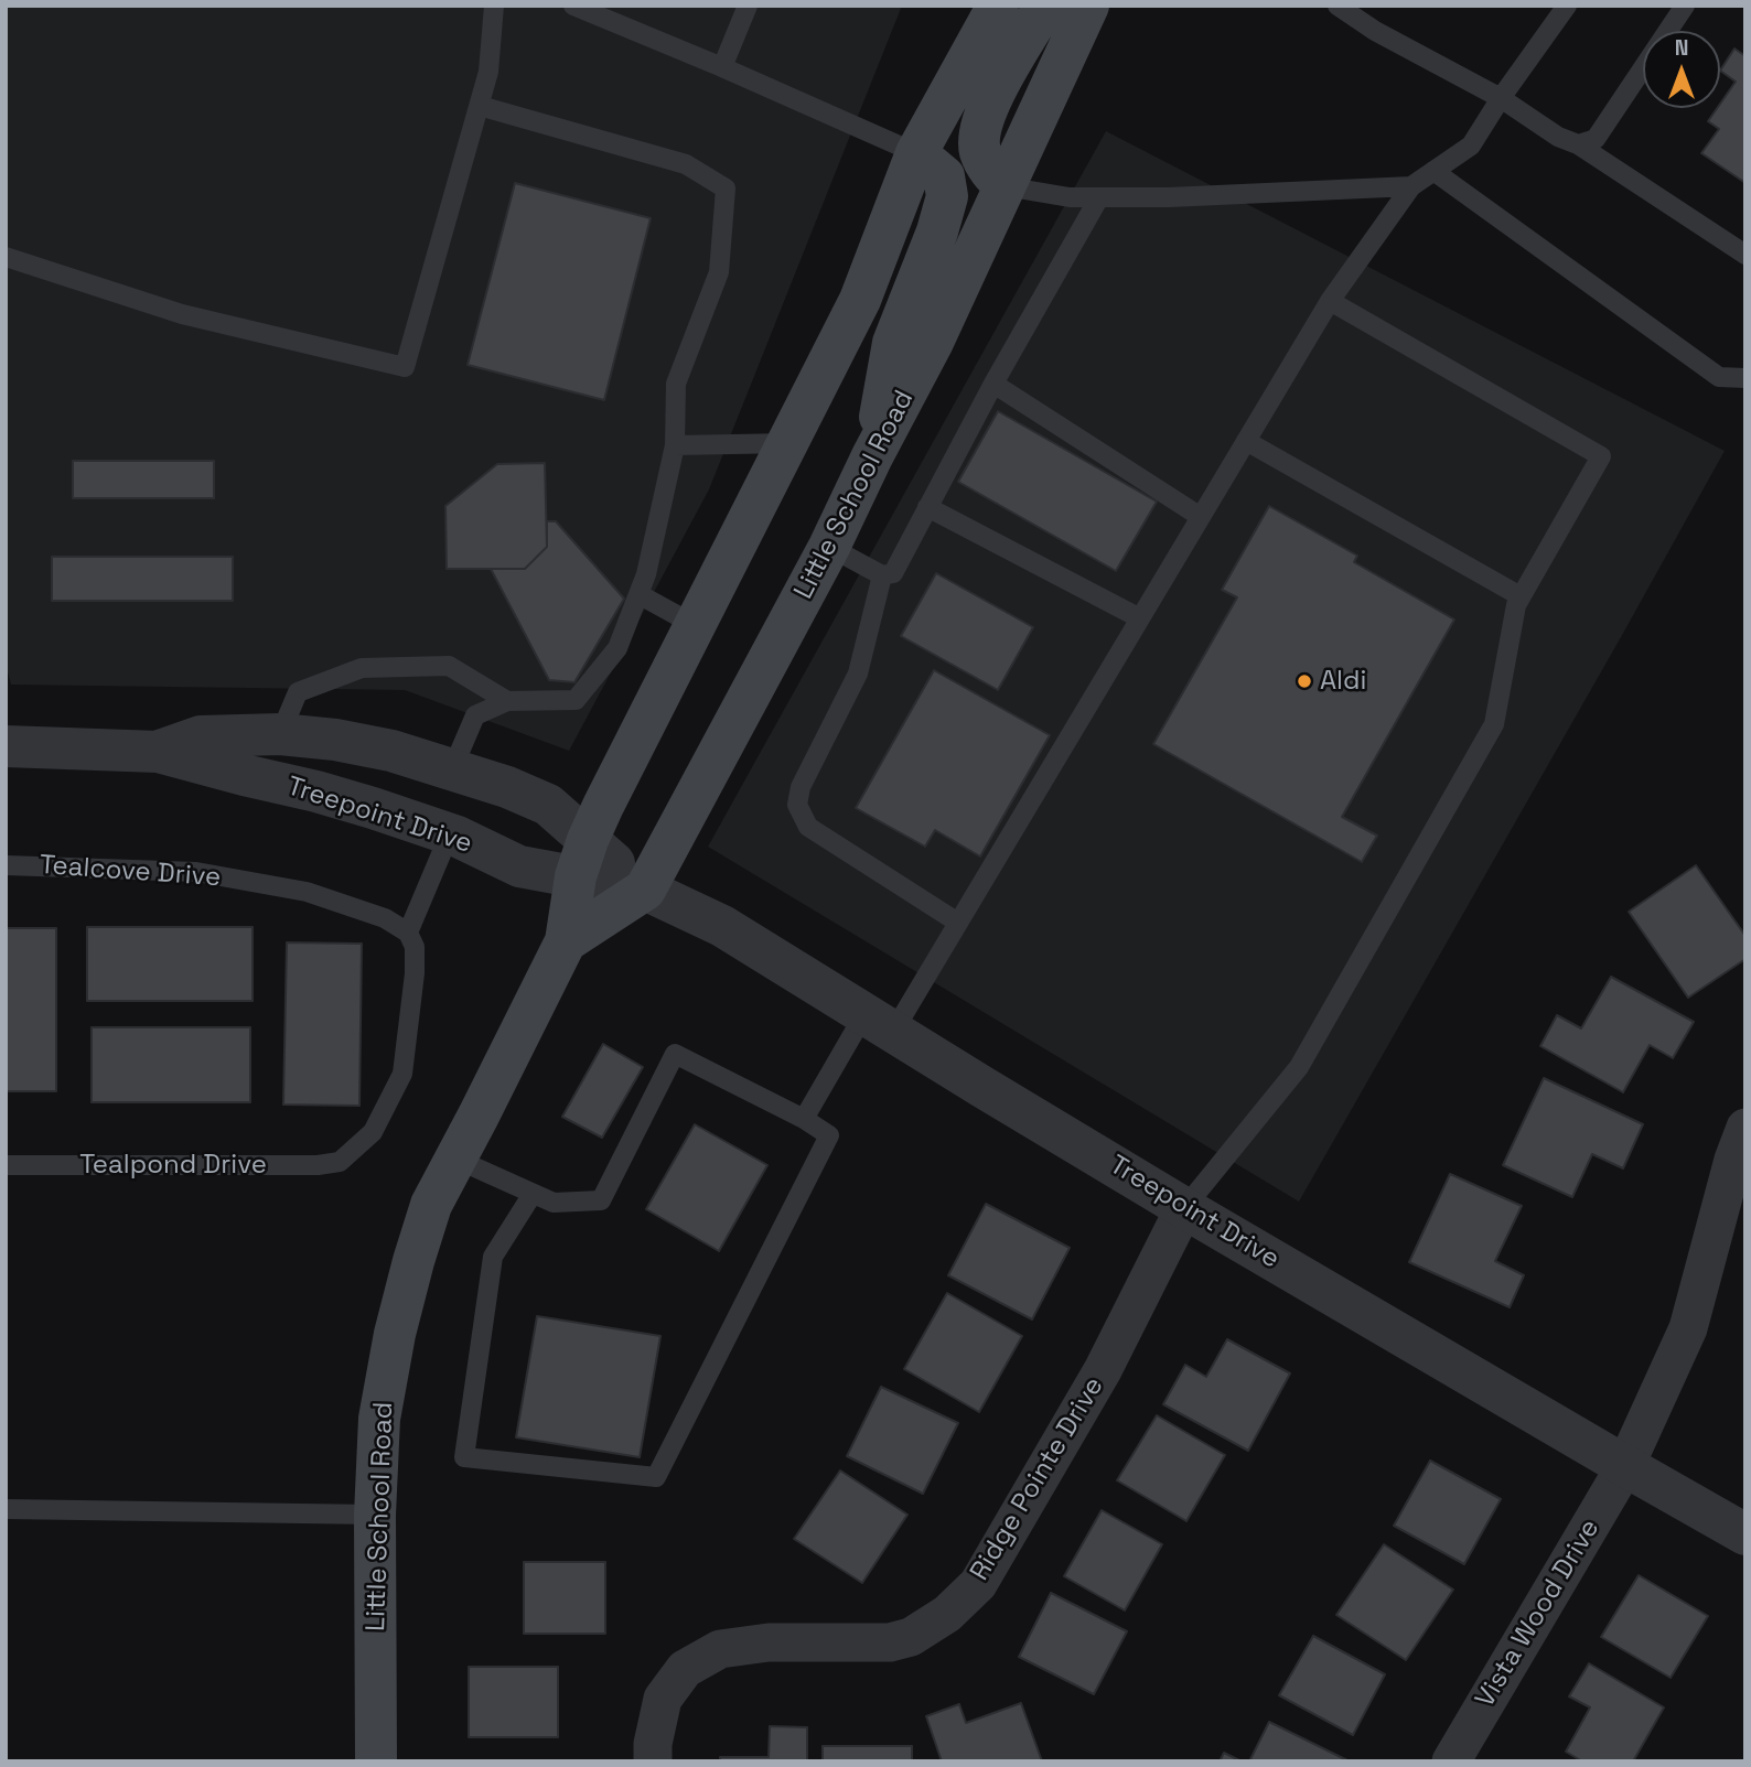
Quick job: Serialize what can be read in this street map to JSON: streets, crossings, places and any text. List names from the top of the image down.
{
  "streets": {
    "main road": ["Little School Road"],
    "street": ["Treepoint Drive", "Ridge Pointe Drive", "Vista Wood Drive"],
    "lane": ["Tealcove Drive", "Tealpond Drive"]
  },
  "crossings": [
    ["Little School Road", "Treepoint Drive"],
    ["Treepoint Drive", "Ridge Pointe Drive"],
    ["Treepoint Drive", "Vista Wood Drive"],
    ["Tealcove Drive", "Tealpond Drive"]
  ],
  "places": ["Aldi"],
  "north": "top"
}
